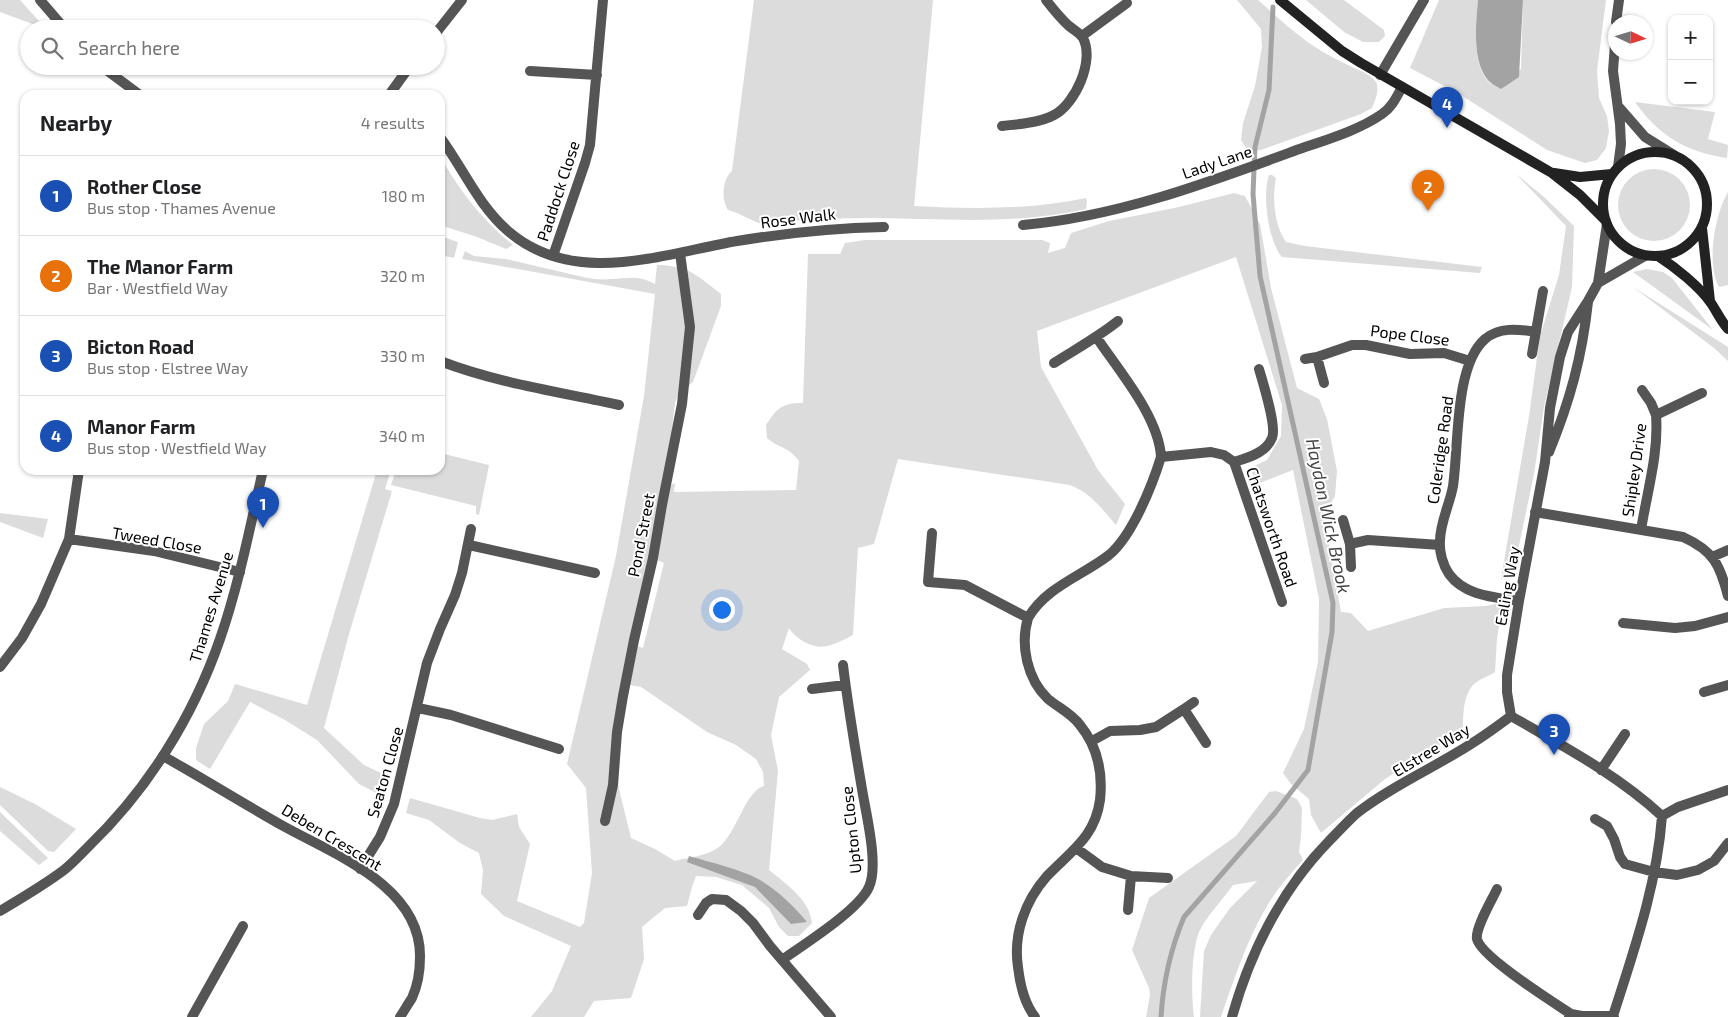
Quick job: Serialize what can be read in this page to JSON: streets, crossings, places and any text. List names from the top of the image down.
{
  "streets": {
    "street": [
      "Lady Lane",
      "Paddock Close",
      "Rose Walk",
      "Pope Close",
      "Coleridge Road",
      "Shipley Drive",
      "Chatsworth Road",
      "Pond Street",
      "Tweed Close",
      "Ealing Way",
      "Thames Avenue",
      "Elstree Way",
      "Seaton Close",
      "Upton Close",
      "Deben Crescent"
    ]
  },
  "crossings": [
    ["Paddock Close", "Rose Walk"],
    ["Rose Walk", "Pond Street"],
    ["Pope Close", "Coleridge Road"],
    ["Coleridge Road", "Ealing Way"],
    ["Shipley Drive", "Ealing Way"],
    ["Tweed Close", "Thames Avenue"],
    ["Ealing Way", "Elstree Way"],
    ["Thames Avenue", "Deben Crescent"],
    ["Seaton Close", "Deben Crescent"]
  ],
  "water": ["Haydon Wick Brook"],
  "north": "right",
  "page": {
    "map_buttons": ["+", "−"],
    "search": "Search here",
    "pins": [
      "4",
      "2",
      "1",
      "3"
    ],
    "heading": ["Nearby", "4 results"],
    "list": [
      {
        "mark": "1",
        "name": "Rother Close",
        "note": "Bus stop · Thames Avenue",
        "value": "180 m"
      },
      {
        "mark": "2",
        "name": "The Manor Farm",
        "note": "Bar · Westfield Way",
        "value": "320 m"
      },
      {
        "mark": "3",
        "name": "Bicton Road",
        "note": "Bus stop · Elstree Way",
        "value": "330 m"
      },
      {
        "mark": "4",
        "name": "Manor Farm",
        "note": "Bus stop · Westfield Way",
        "value": "340 m"
      }
    ]
  }
}
